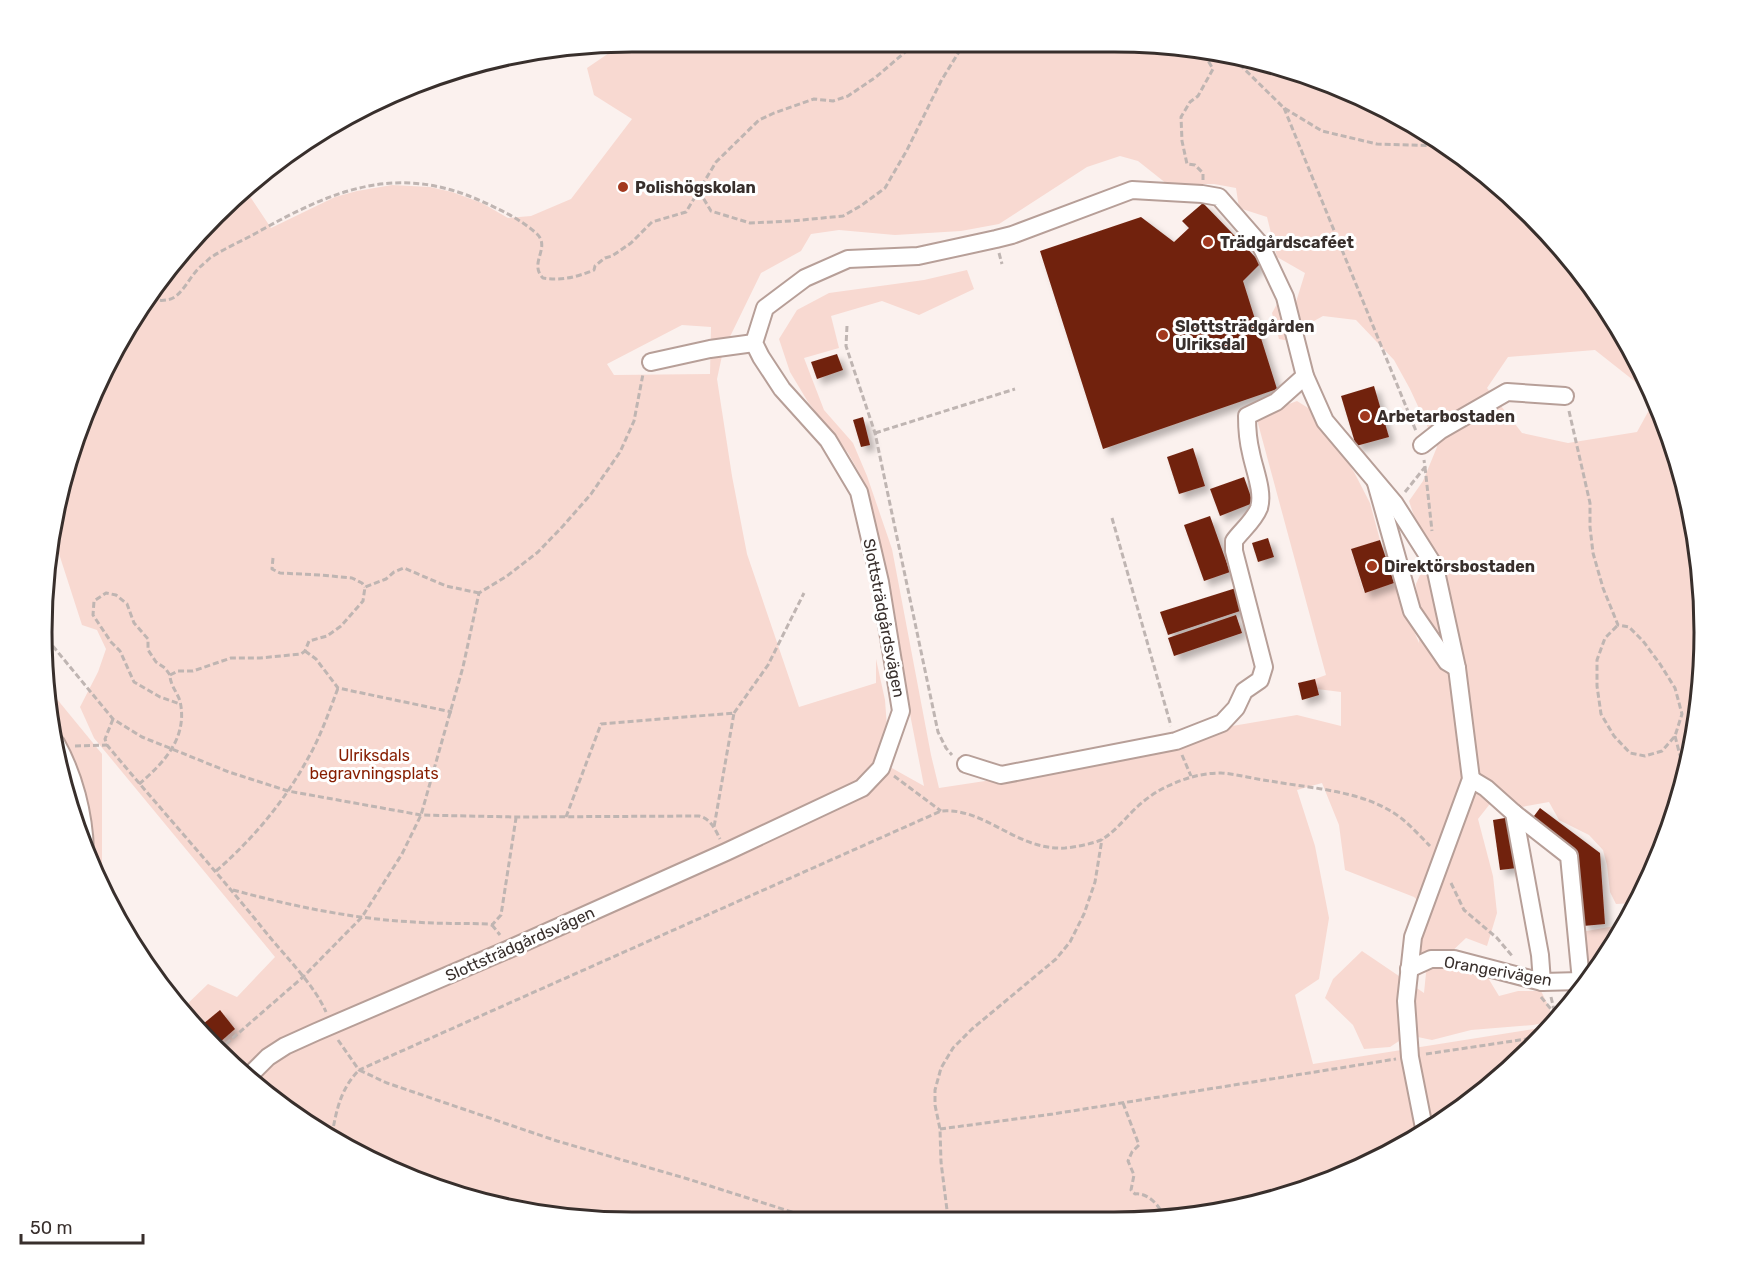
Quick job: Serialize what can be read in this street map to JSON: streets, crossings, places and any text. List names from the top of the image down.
{
  "streets": {
    "street": ["Slottsträdgårdsvägen", "Orangerivägen"]
  },
  "parks": ["Ulriksdals begravningsplats"],
  "places": [
    "Polishögskolan",
    "Trädgårdscaféet",
    "Slottsträdgården Ulriksdal",
    "Arbetarbostaden",
    "Direktörsbostaden"
  ],
  "scale_bar": "50 m"
}
